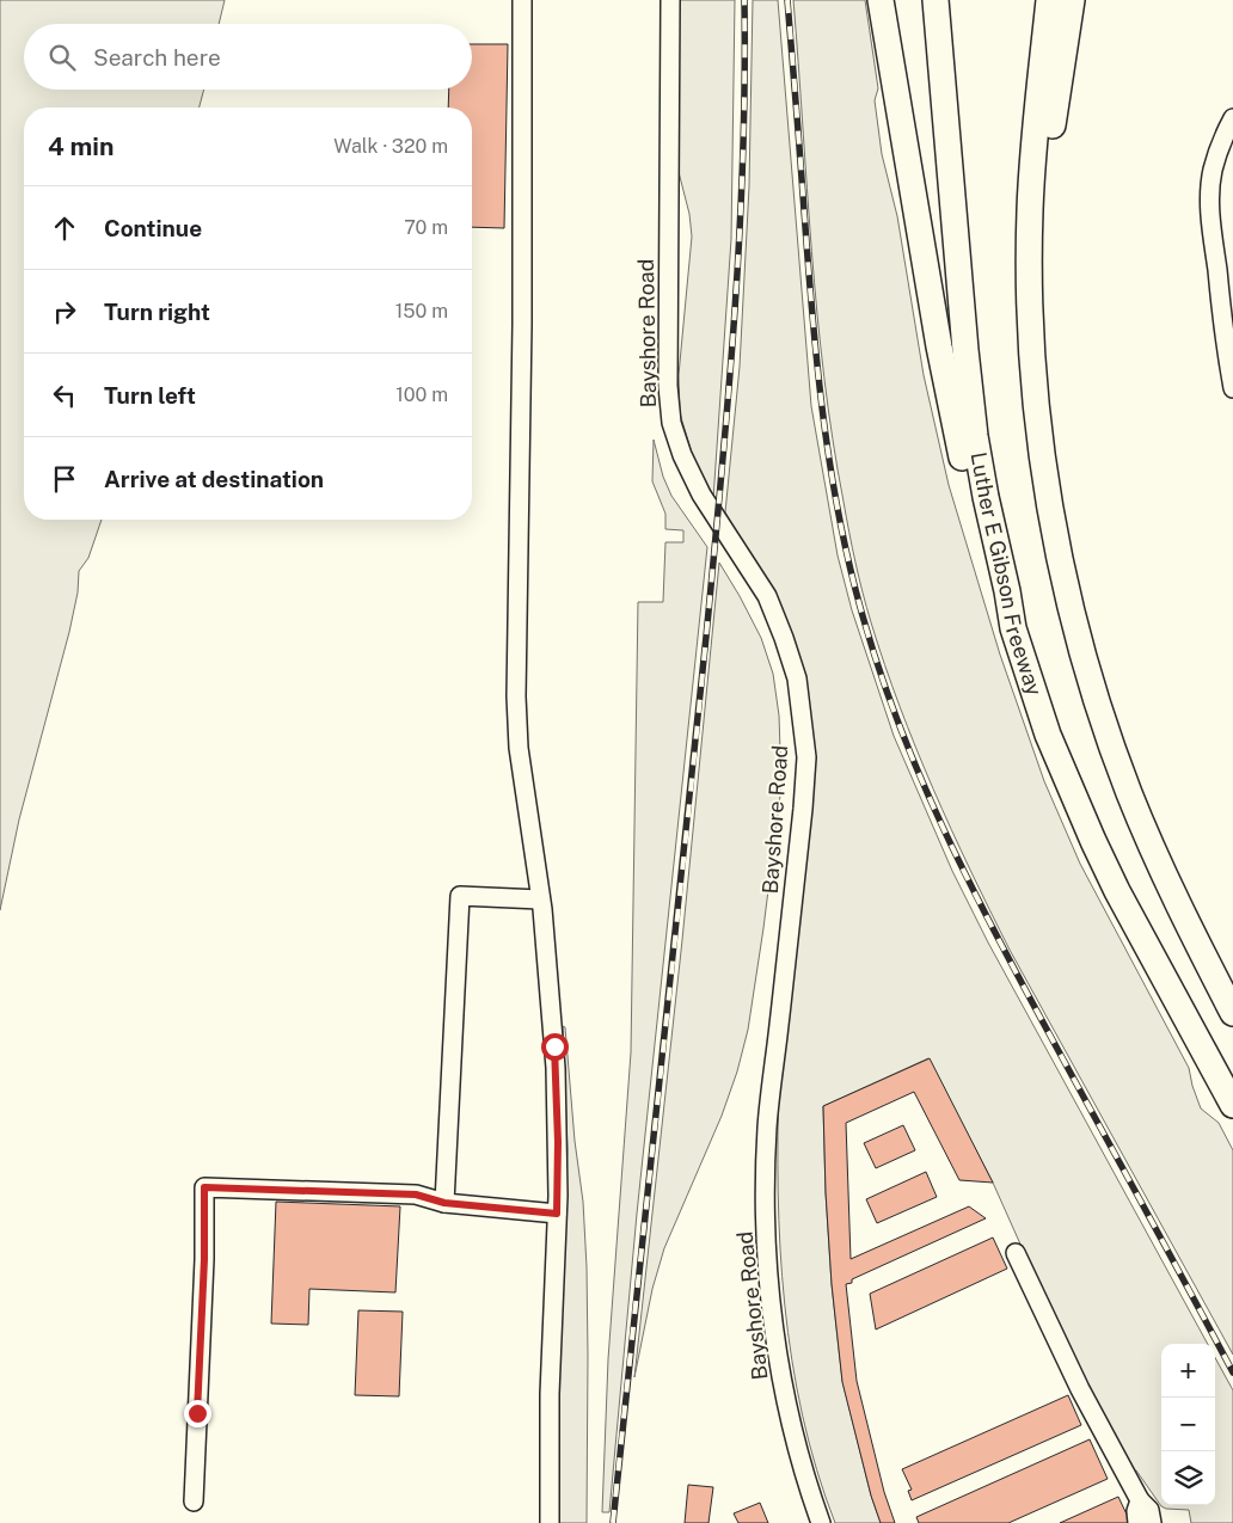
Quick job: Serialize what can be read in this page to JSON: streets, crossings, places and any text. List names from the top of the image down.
{
  "streets": {
    "highway": ["Luther E Gibson Freeway"],
    "street": ["Bayshore Road"]
  },
  "page": {
    "search": "Search here",
    "heading": ["4 min", "Walk · 320 m"],
    "list": [
      ["Continue", "70 m"],
      ["Turn right", "150 m"],
      ["Turn left", "100 m"],
      "Arrive at destination"
    ],
    "map_buttons": ["+", "−"]
  }
}
